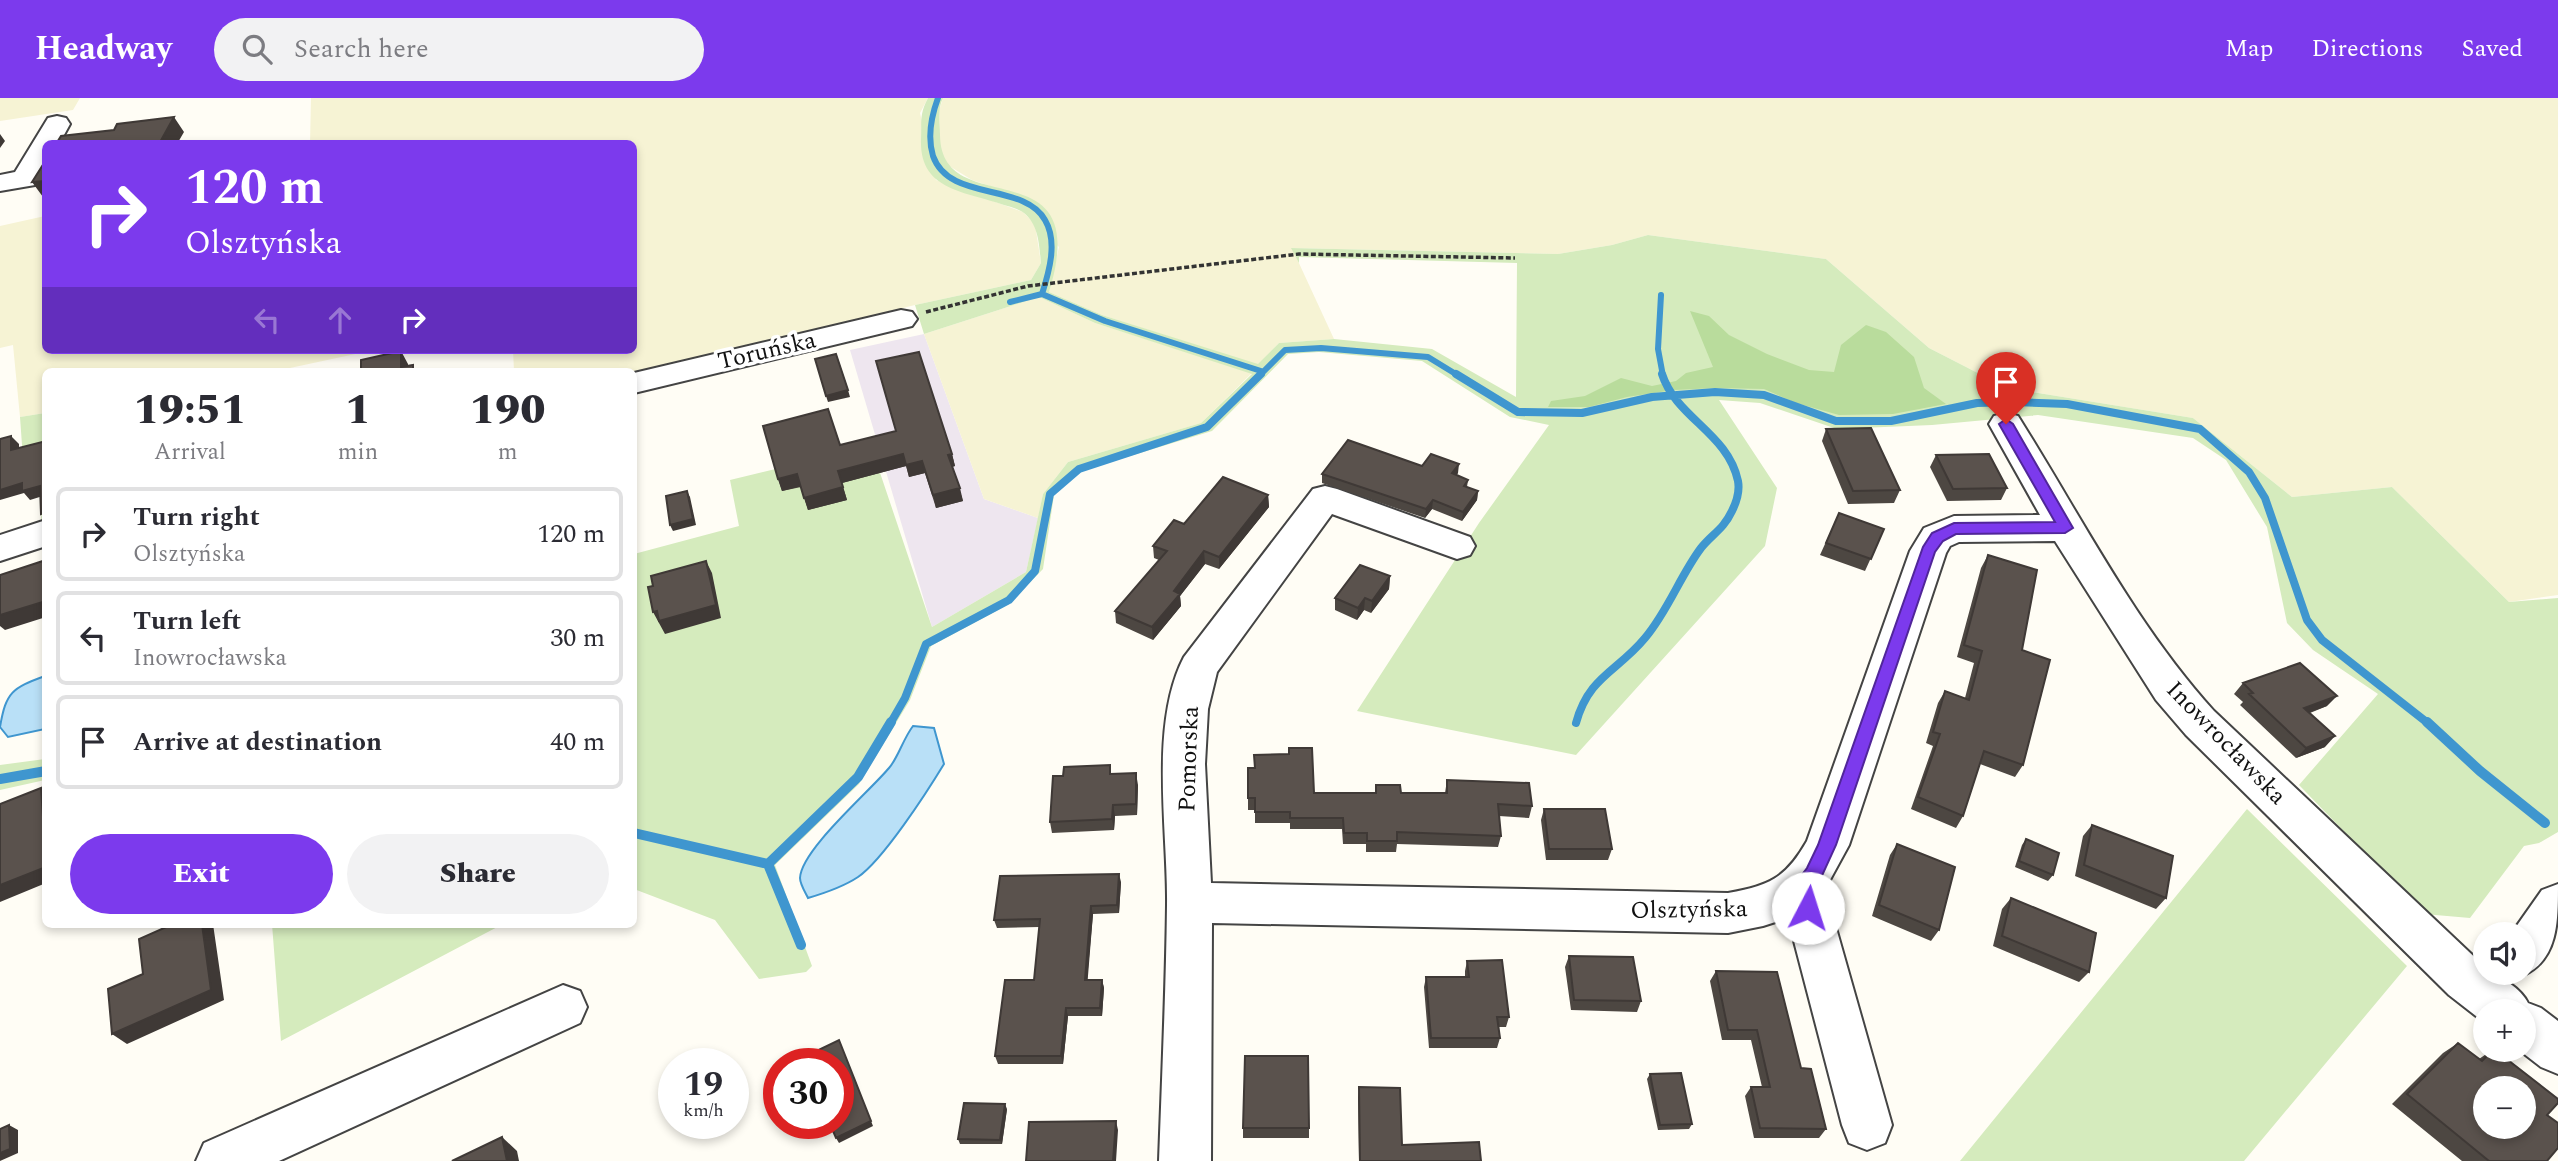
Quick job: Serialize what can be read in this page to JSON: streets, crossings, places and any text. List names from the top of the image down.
{
  "streets": {
    "street": [
      "Toruńska",
      "Inowrocławska",
      "Pomorska",
      "Olsztyńska"
    ]
  },
  "crossings": [
    ["Inowrocławska", "Olsztyńska"],
    ["Pomorska", "Olsztyńska"]
  ],
  "page": {
    "header": "Headway",
    "search": "Search here",
    "nav": ["Map", "Directions", "Saved"],
    "turn": ["120 m", "Olsztyńska"],
    "eta": [
      "19:51",
      "Arrival",
      "1",
      "min",
      "190",
      "m"
    ],
    "list": [
      {
        "name": "Turn right",
        "note": "Olsztyńska",
        "value": "120 m"
      },
      {
        "name": "Turn left",
        "note": "Inowrocławska",
        "value": "30 m"
      },
      {
        "name": "Arrive at destination",
        "value": "40 m"
      }
    ],
    "buttons": ["Exit", "Share"],
    "map_buttons": ["+", "−"],
    "speed": "19 km/h",
    "limit": "30"
  }
}
